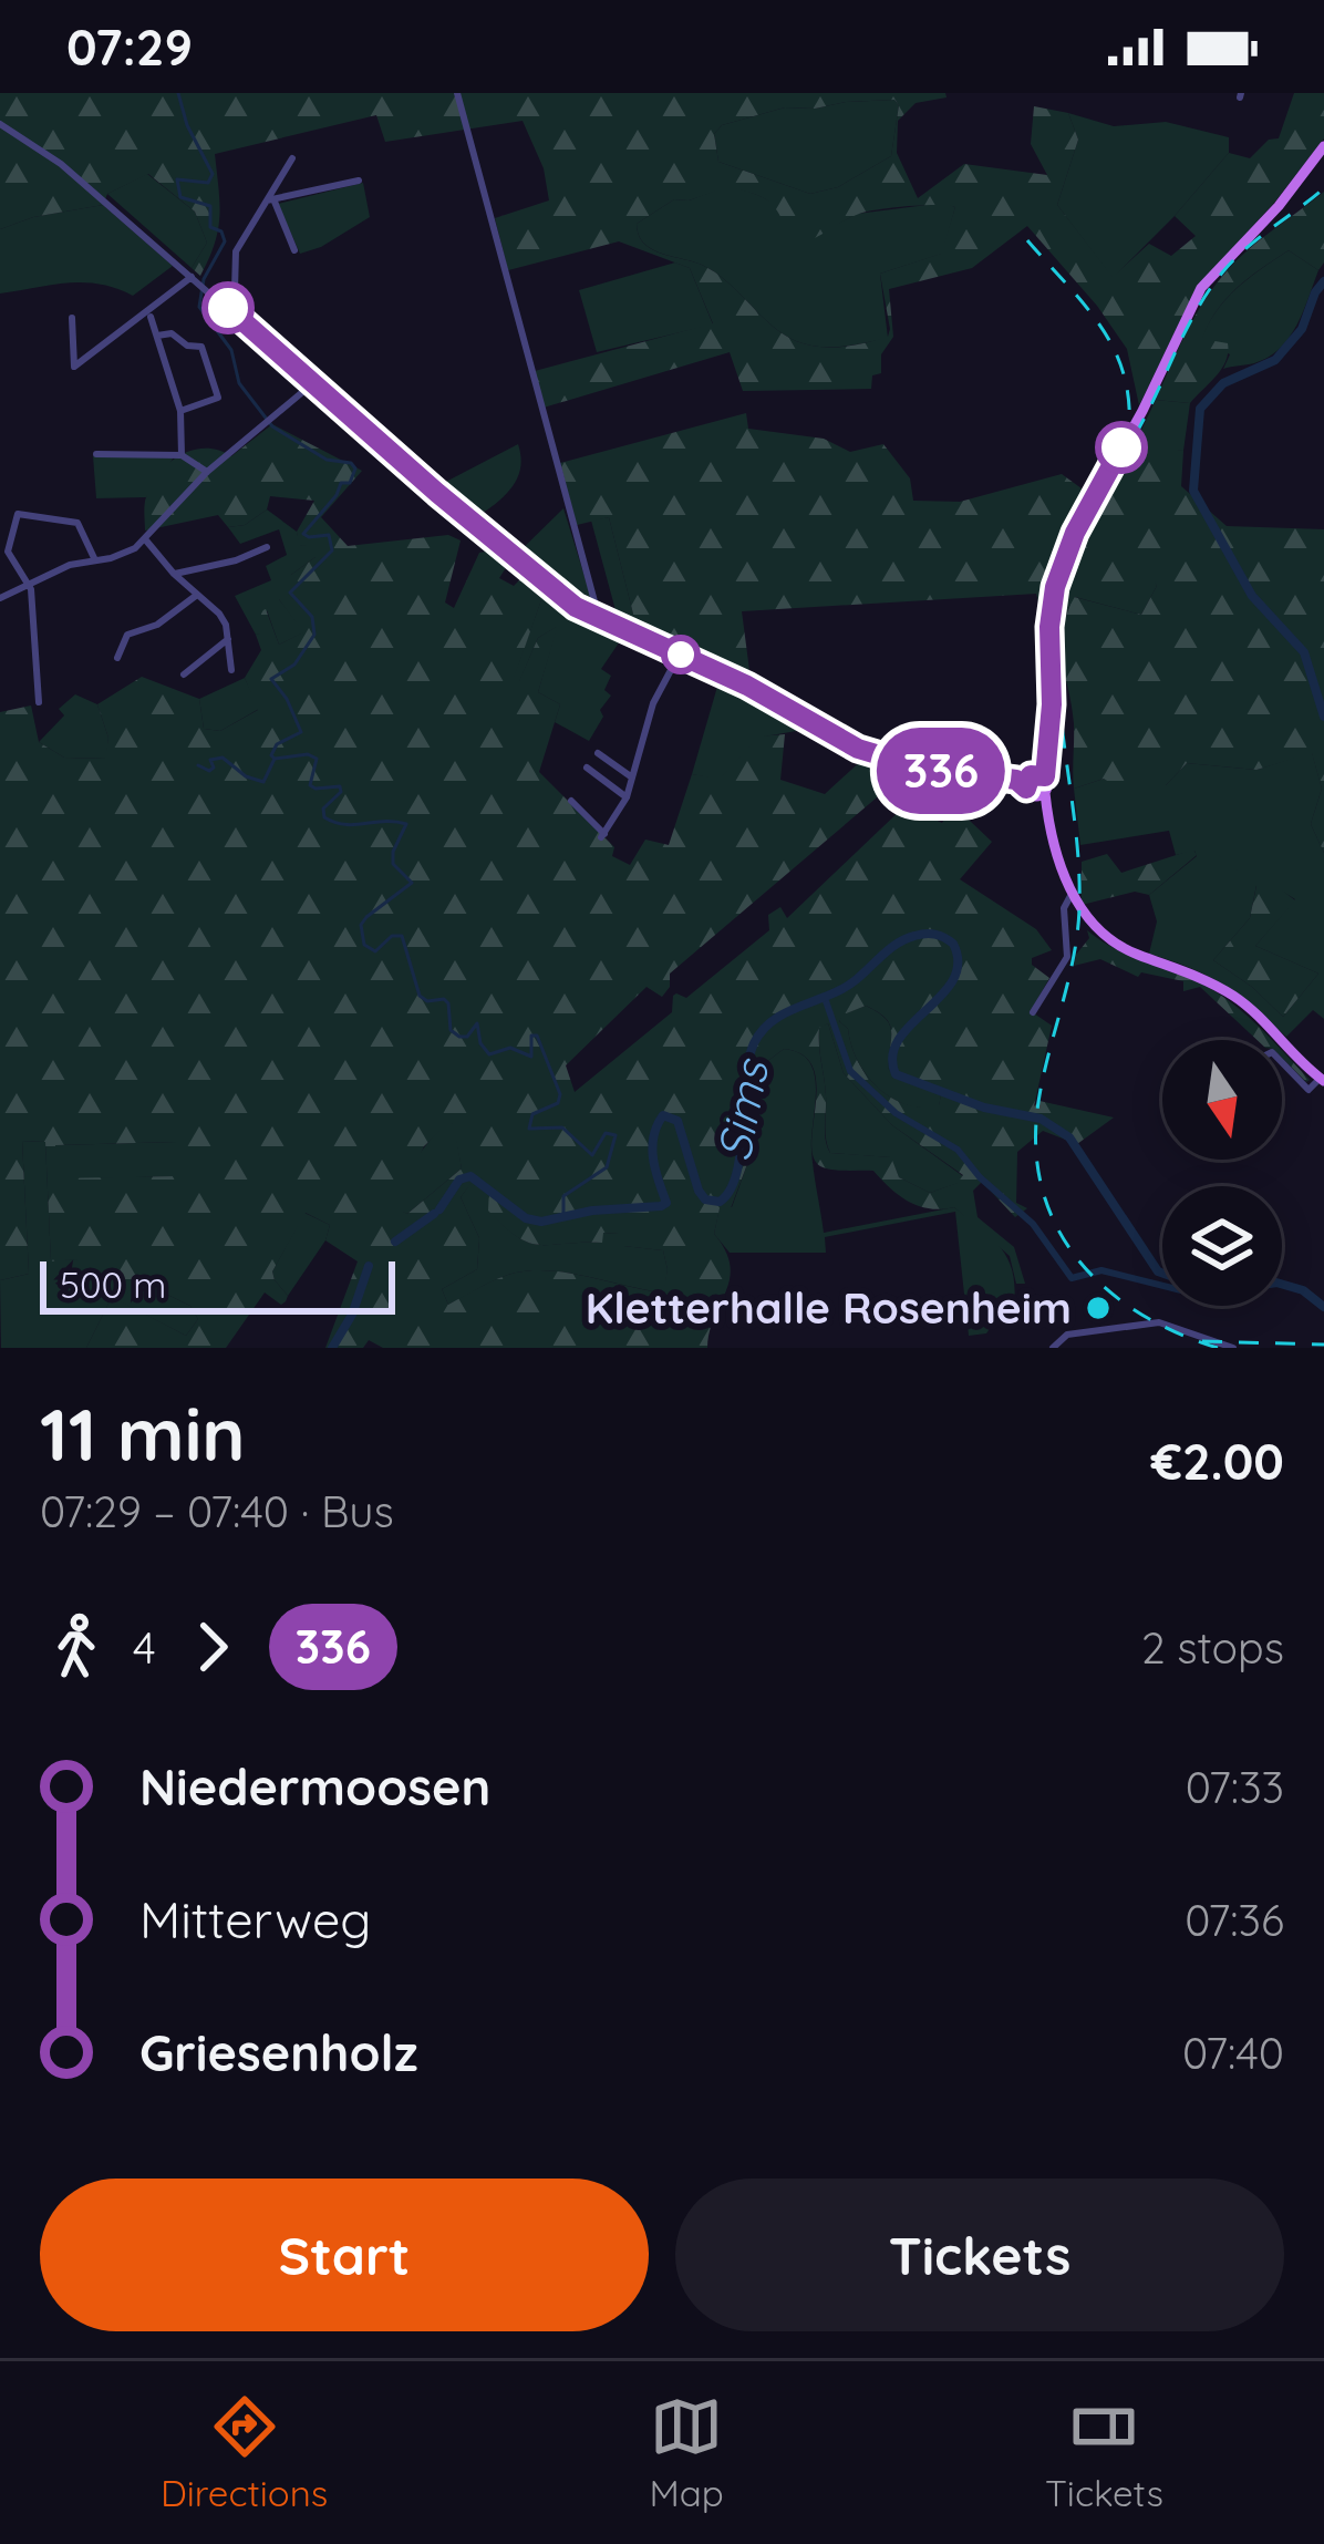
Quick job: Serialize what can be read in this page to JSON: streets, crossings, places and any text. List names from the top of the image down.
{
  "water": ["Sims"],
  "places": ["Kletterhalle Rosenheim"],
  "lines": ["bus line 336"],
  "scale_bar": "500 m",
  "north": "bottom",
  "page": {
    "status": "07:29",
    "on_map": "336",
    "scale": "500 m",
    "heading": ["11 min", "07:29 – 07:40 · Bus", "€2.00"],
    "legs": ["4", "336", "2 stops"],
    "list": [
      {
        "name": "Niedermoosen",
        "value": "07:33"
      },
      {
        "name": "Mitterweg",
        "value": "07:36"
      },
      {
        "name": "Griesenholz",
        "value": "07:40"
      }
    ],
    "buttons": ["Start", "Tickets"],
    "tabs": ["Directions", "Map", "Tickets"]
  }
}
